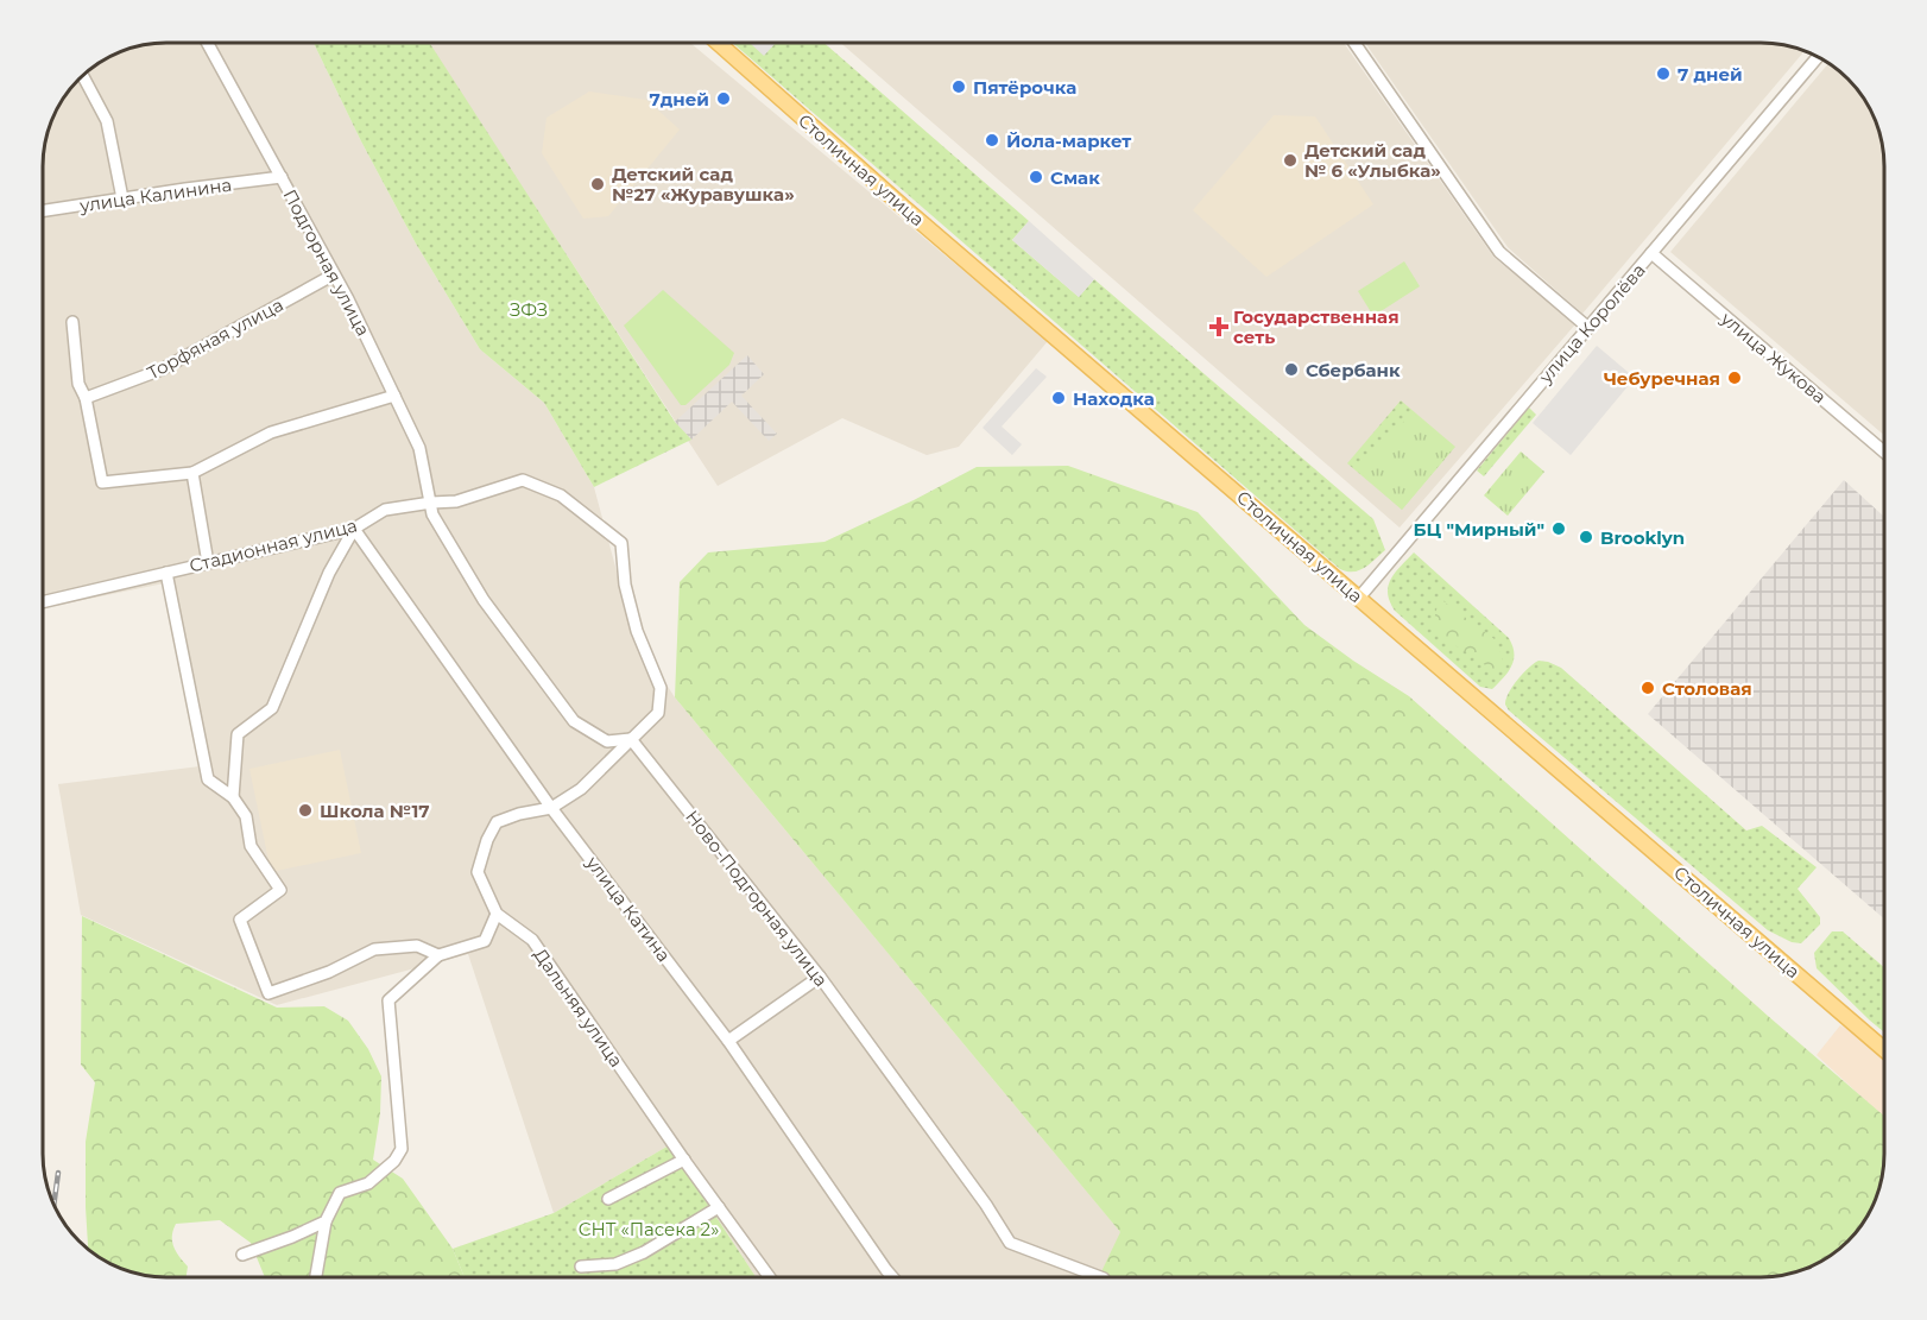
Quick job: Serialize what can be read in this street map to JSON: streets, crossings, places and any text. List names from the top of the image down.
{
  "streets": {
    "main road": ["Столичная улица"],
    "street": [
      "улица Калинина",
      "Подгорная улица",
      "улица Королёва",
      "Торфяная улица",
      "улица Жукова",
      "Стадионная улица",
      "Ново-Подгорная улица",
      "улица Катина",
      "Дальняя улица"
    ]
  },
  "crossings": [
    ["Столичная улица", "улица Королёва"],
    ["улица Калинина", "Подгорная улица"],
    ["Подгорная улица", "Торфяная улица"],
    ["Подгорная улица", "Стадионная улица"],
    ["улица Королёва", "улица Жукова"],
    ["Стадионная улица", "улица Катина"],
    ["Стадионная улица", "Дальняя улица"],
    ["Ново-Подгорная улица", "Дальняя улица"],
    ["улица Катина", "Дальняя улица"]
  ],
  "parks": ["ЗФЗ", "СНТ «Пасека 2»"],
  "places": {
    "other": [
      "7 дней",
      "Пятёрочка",
      "7дней",
      "Йола-маркет",
      "Детский сад № 6 «Улыбка»",
      "Смак",
      "Детский сад №27 «Журавушка»",
      "Сбербанк",
      "Чебуречная",
      "Находка",
      "БЦ \"Мирный\"",
      "Brooklyn",
      "Столовая",
      "Школа №17"
    ],
    "health": ["Государственная сеть"]
  }
}
